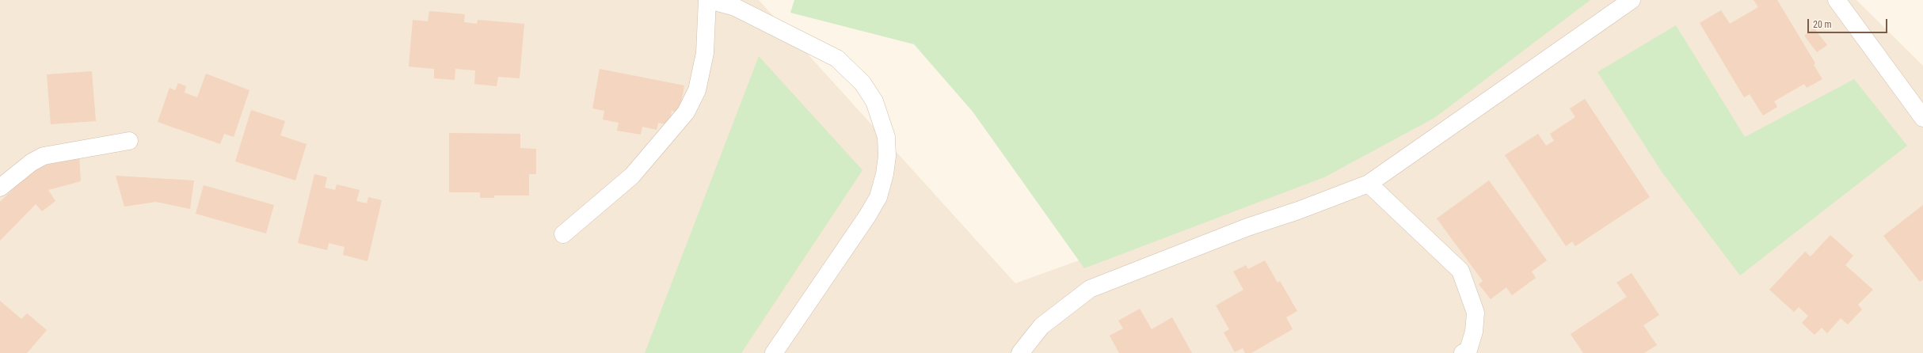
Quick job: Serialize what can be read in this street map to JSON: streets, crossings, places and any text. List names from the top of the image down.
{
  "scale_bar": "20 m"
}
